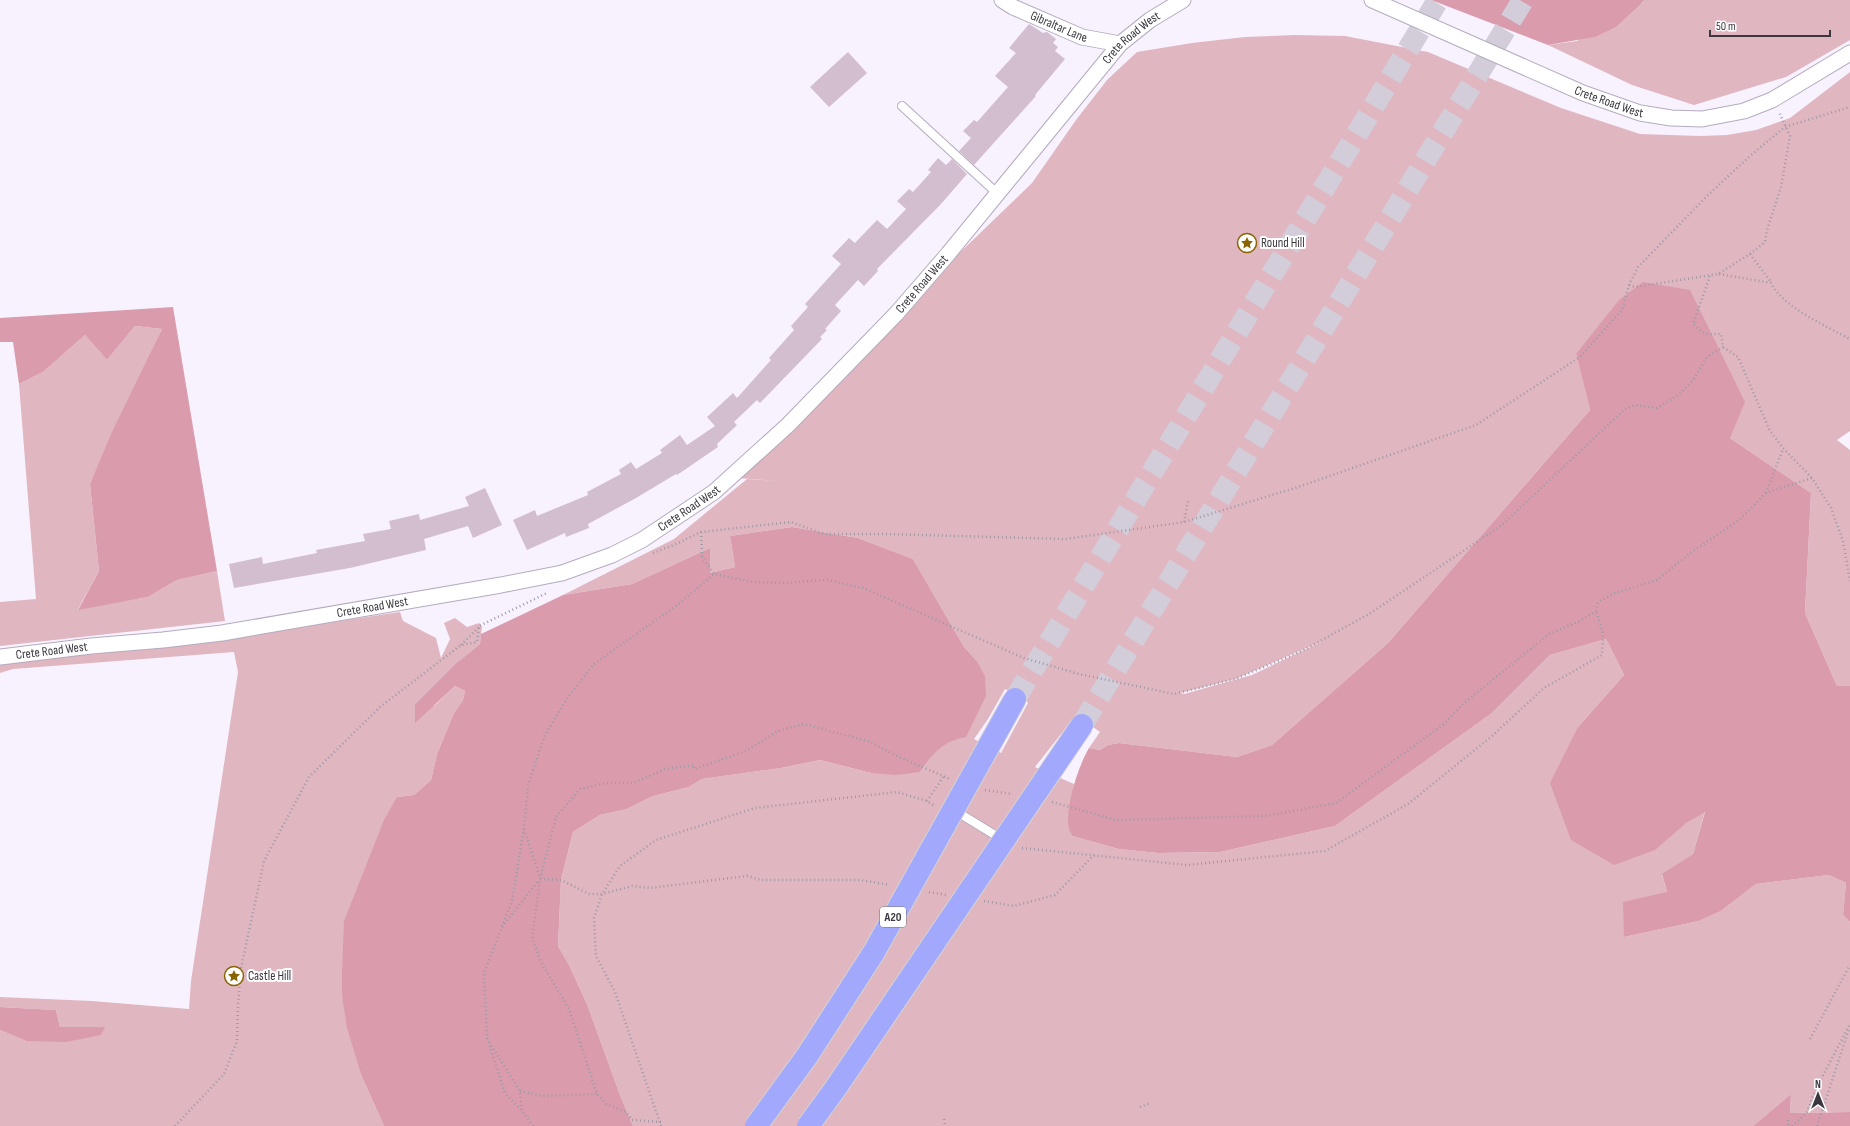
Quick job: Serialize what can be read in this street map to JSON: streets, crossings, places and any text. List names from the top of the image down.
{
  "streets": {
    "highway": ["A20"],
    "street": ["Gibraltar Lane", "Crete Road West"]
  },
  "crossings": [
    ["Gibraltar Lane", "Crete Road West"]
  ],
  "places": {
    "place": ["Round Hill", "Castle Hill"]
  },
  "scale_bar": "50 m",
  "north": "top"
}
